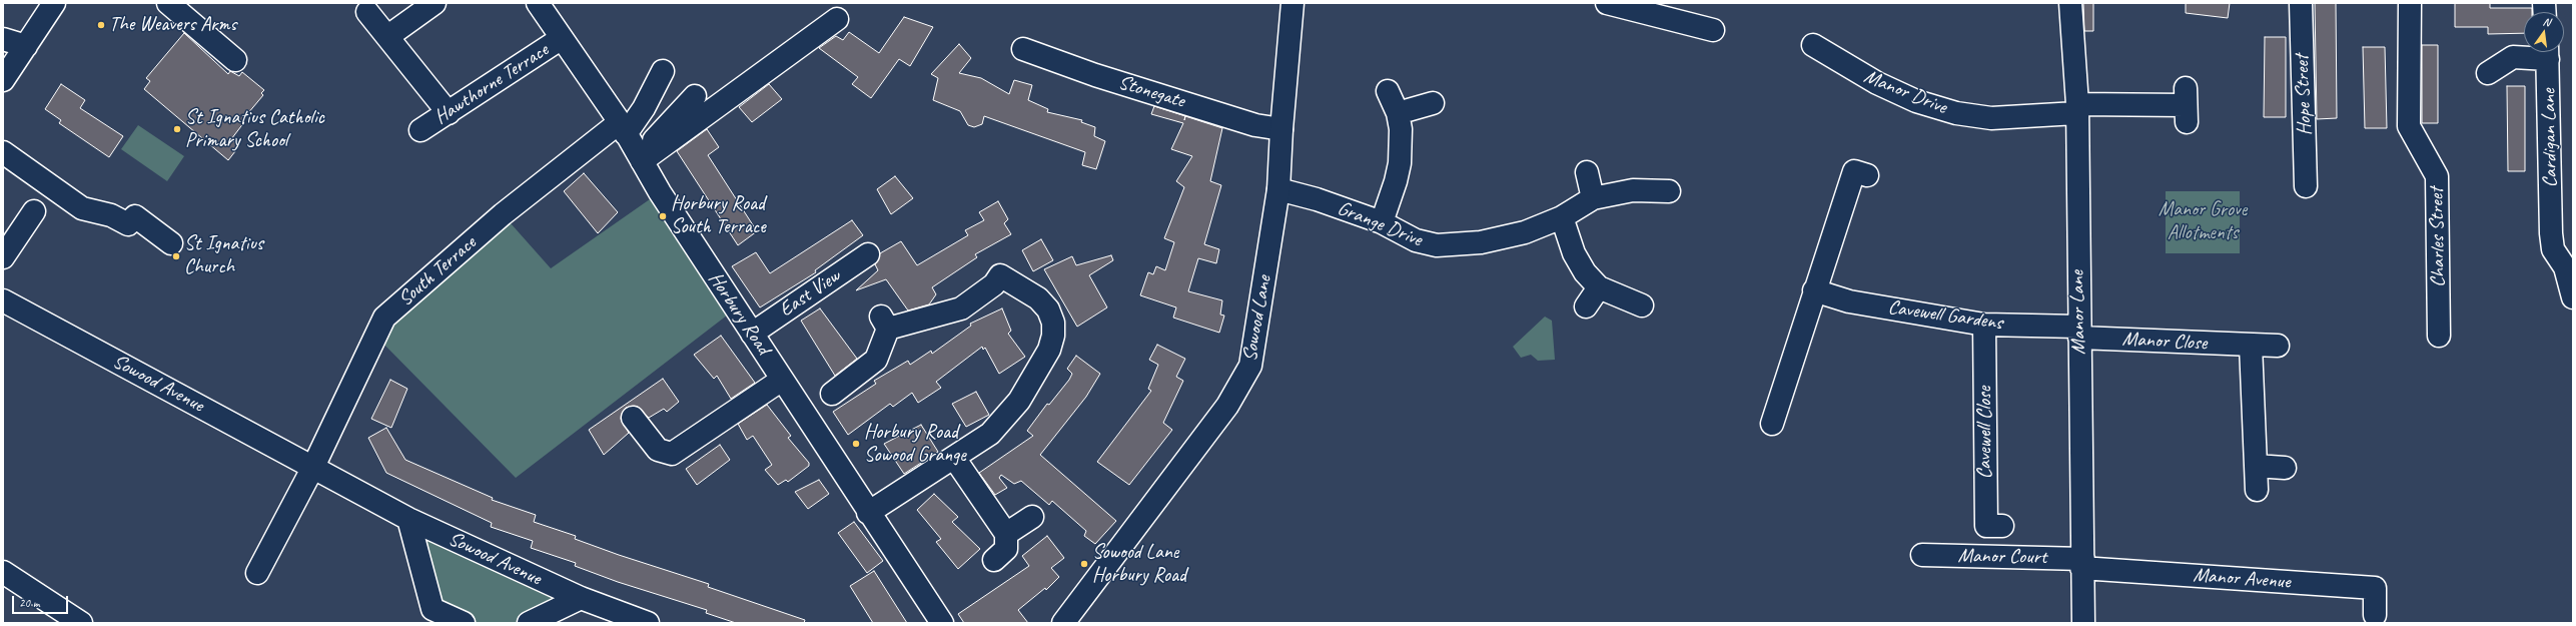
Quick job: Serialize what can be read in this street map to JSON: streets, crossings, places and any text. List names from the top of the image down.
{
  "streets": {
    "street": [
      "Hawthorne Terrace",
      "Stonegate",
      "Manor Drive",
      "Hope Street",
      "Cardigan Lane",
      "Grange Drive",
      "Charles Street",
      "South Terrace",
      "East View",
      "Manor Lane",
      "Horbury Road",
      "Cavewell Gardens",
      "Sowood Lane",
      "Manor Close",
      "Sowood Avenue",
      "Cavewell Close",
      "Manor Court",
      "Manor Avenue"
    ]
  },
  "crossings": [
    ["Hawthorne Terrace", "Horbury Road"],
    ["Stonegate", "Sowood Lane"],
    ["Manor Drive", "Manor Lane"],
    ["Grange Drive", "Sowood Lane"],
    ["South Terrace", "Horbury Road"],
    ["South Terrace", "Sowood Avenue"],
    ["East View", "Horbury Road"],
    ["Manor Lane", "Cavewell Gardens"],
    ["Manor Lane", "Manor Close"],
    ["Manor Lane", "Manor Court"],
    ["Manor Lane", "Manor Avenue"],
    ["Cavewell Gardens", "Manor Close"],
    ["Cavewell Gardens", "Cavewell Close"],
    ["Manor Court", "Manor Avenue"]
  ],
  "parks": ["Manor Grove Allotments"],
  "places": [
    "The Weavers Arms",
    "St Ignatius Catholic Primary School",
    "Horbury Road South Terrace",
    "St Ignatius Church",
    "Horbury Road Sowood Grange",
    "Sowood Lane Horbury Road"
  ],
  "scale_bar": "20 m",
  "north": "top"
}
